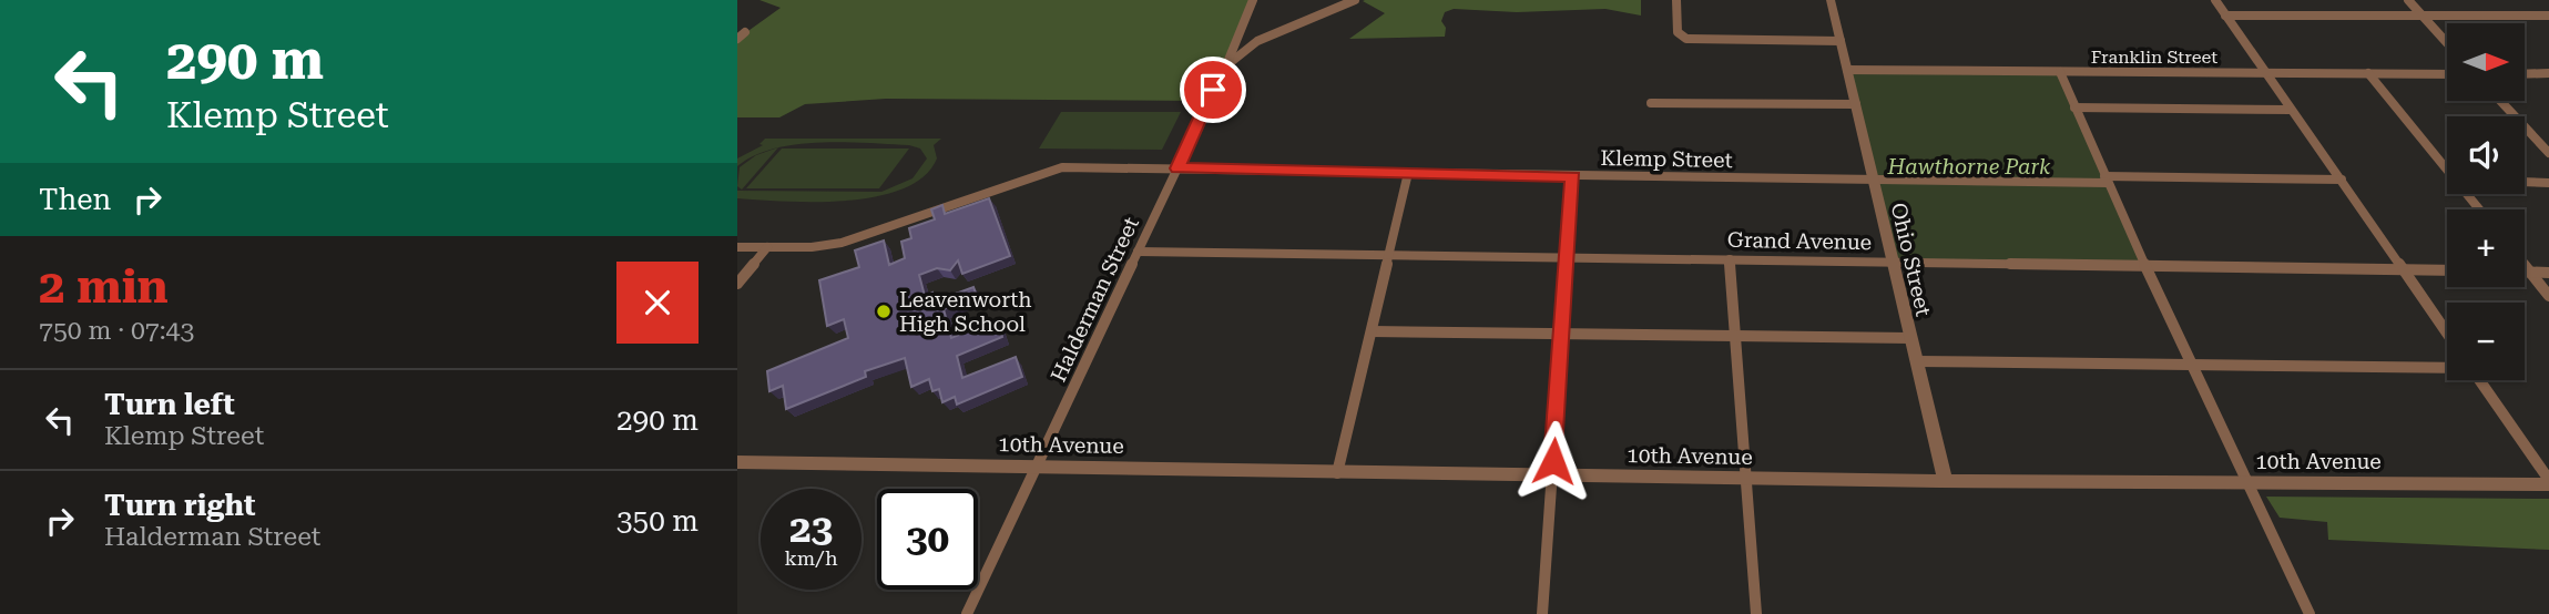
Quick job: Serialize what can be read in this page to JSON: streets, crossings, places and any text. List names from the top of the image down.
{
  "streets": {
    "street": [
      "Franklin Street",
      "Klemp Street",
      "Grand Avenue",
      "Ohio Street",
      "Halderman Street",
      "10th Avenue"
    ]
  },
  "crossings": [
    ["Franklin Street", "Ohio Street"],
    ["Klemp Street", "Ohio Street"],
    ["Klemp Street", "Halderman Street"],
    ["Grand Avenue", "Ohio Street"],
    ["Grand Avenue", "Halderman Street"],
    ["Ohio Street", "10th Avenue"],
    ["Halderman Street", "10th Avenue"]
  ],
  "parks": ["Hawthorne Park"],
  "places": ["Leavenworth High School"],
  "north": "right",
  "page": {
    "turn": ["290 m", "Klemp Street"],
    "map_buttons": ["+", "−"],
    "then": "Then",
    "heading": ["2 min", "750 m · 07:43"],
    "list": [
      {
        "name": "Turn left",
        "note": "Klemp Street",
        "value": "290 m"
      },
      {
        "name": "Turn right",
        "note": "Halderman Street",
        "value": "350 m"
      }
    ],
    "speed": "23 km/h",
    "limit": "30"
  }
}
